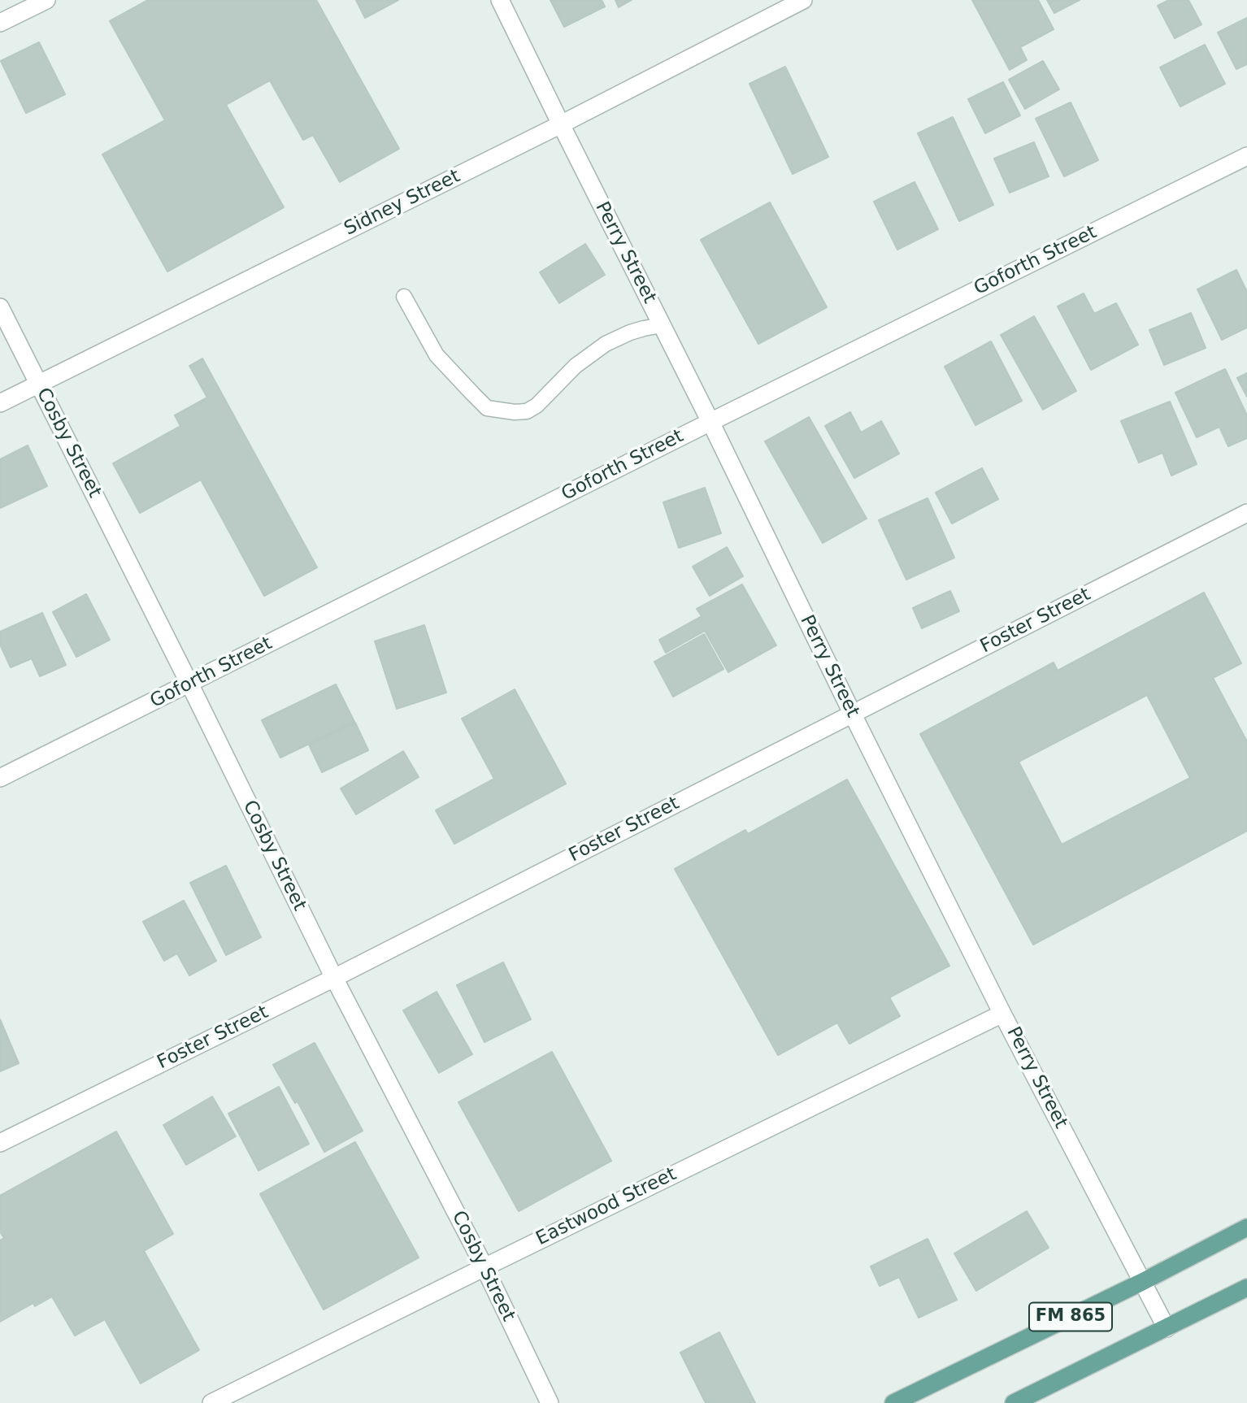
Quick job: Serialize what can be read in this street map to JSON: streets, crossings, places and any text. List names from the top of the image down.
{
  "streets": {
    "main road": ["FM 865"],
    "street": [
      "Sidney Street",
      "Perry Street",
      "Goforth Street",
      "Cosby Street",
      "Foster Street",
      "Eastwood Street"
    ]
  },
  "crossings": [
    ["Sidney Street", "Perry Street"],
    ["Sidney Street", "Cosby Street"],
    ["Perry Street", "Goforth Street"],
    ["Perry Street", "Foster Street"],
    ["Perry Street", "Eastwood Street"],
    ["Perry Street", "FM 865"],
    ["Goforth Street", "Cosby Street"],
    ["Cosby Street", "Foster Street"],
    ["Cosby Street", "Eastwood Street"]
  ]
}
